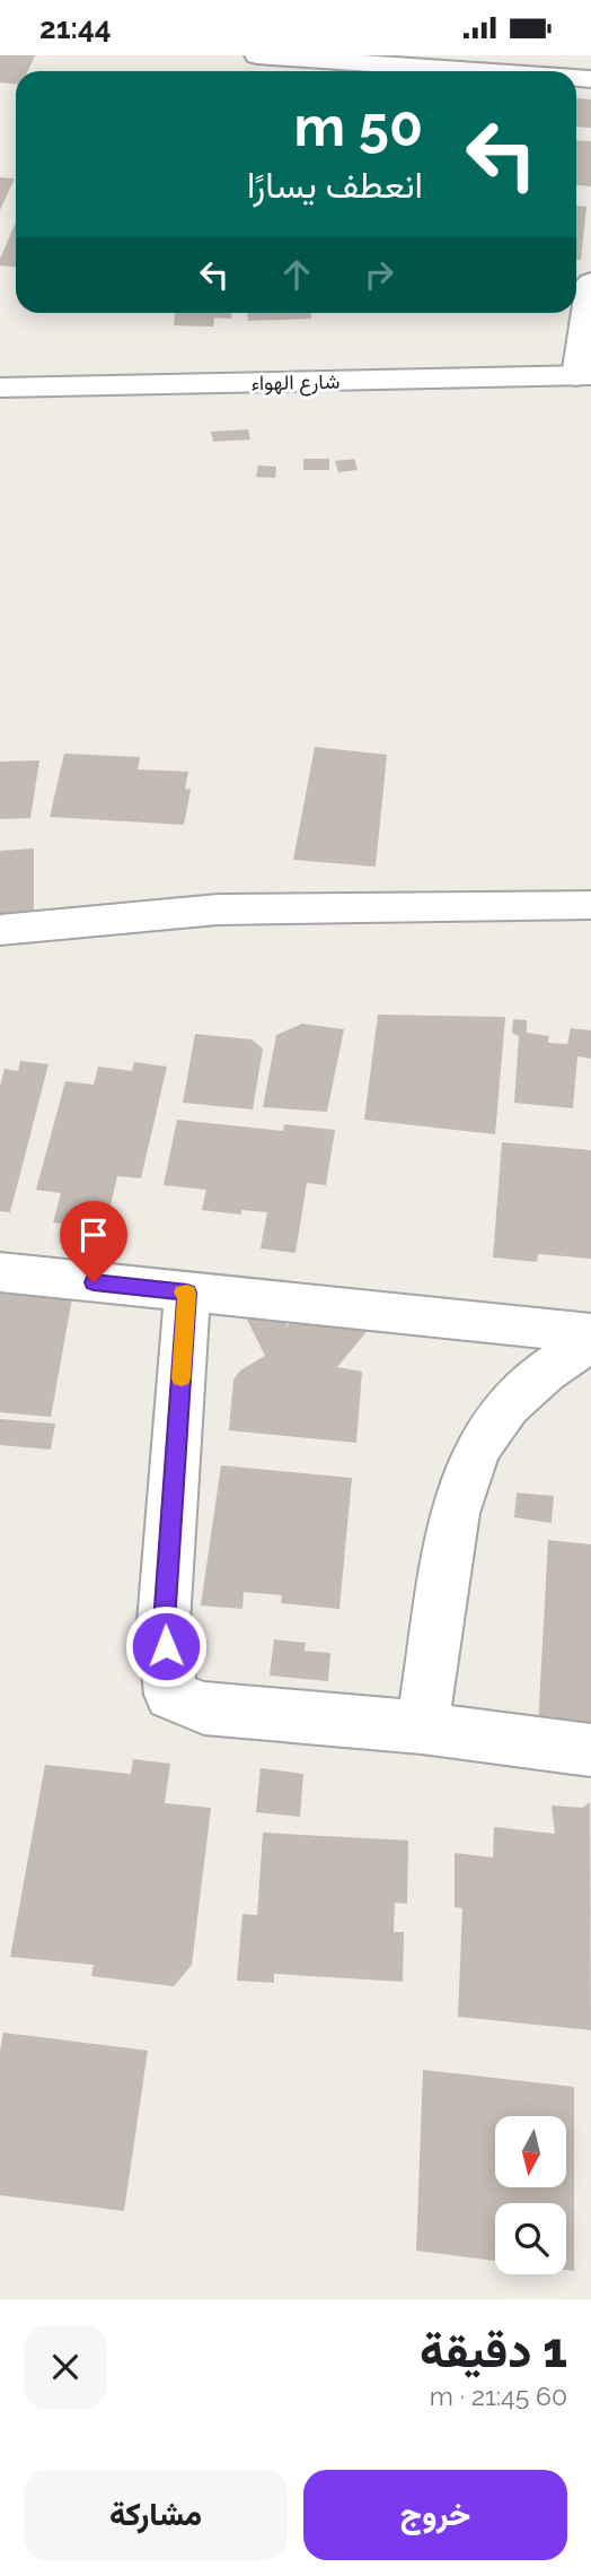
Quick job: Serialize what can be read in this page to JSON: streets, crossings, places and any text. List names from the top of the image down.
{
  "streets": {
    "street": ["شارع الهواء"]
  },
  "north": "bottom",
  "page": {
    "status": "21:44",
    "turn": ["50 m", "انعطف يسارًا"],
    "heading": ["1 دقيقة", "60 m · 21:45"],
    "buttons": ["خروج", "مشاركة"]
  }
}
